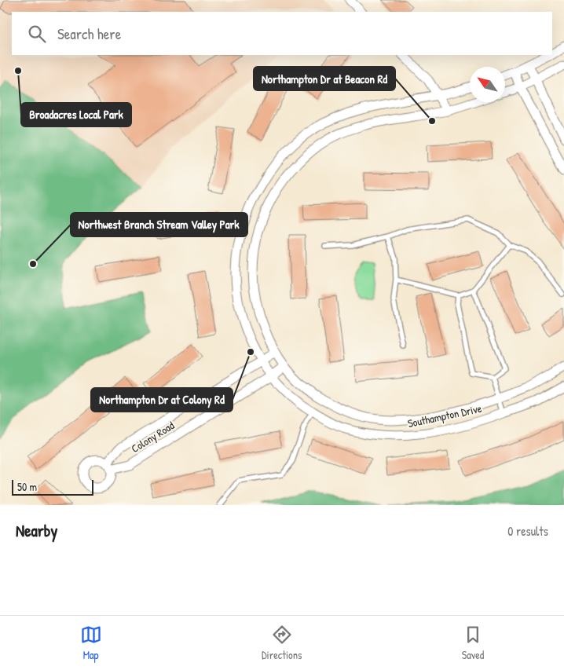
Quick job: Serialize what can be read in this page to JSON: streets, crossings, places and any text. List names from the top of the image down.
{
  "streets": {
    "street": ["Southampton Drive", "Colony Road"]
  },
  "crossings": [
    ["Southampton Drive", "Colony Road"]
  ],
  "places": [
    "Broadacres Local Park",
    "Northampton Dr at Beacon Rd",
    "Northwest Branch Stream Valley Park",
    "Northampton Dr at Colony Rd"
  ],
  "scale_bar": "50 m",
  "north": "top left",
  "page": {
    "search": "Search here",
    "scale": "50 m",
    "heading": ["Nearby", "0 results"],
    "nav": ["Map", "Directions", "Saved"]
  }
}
